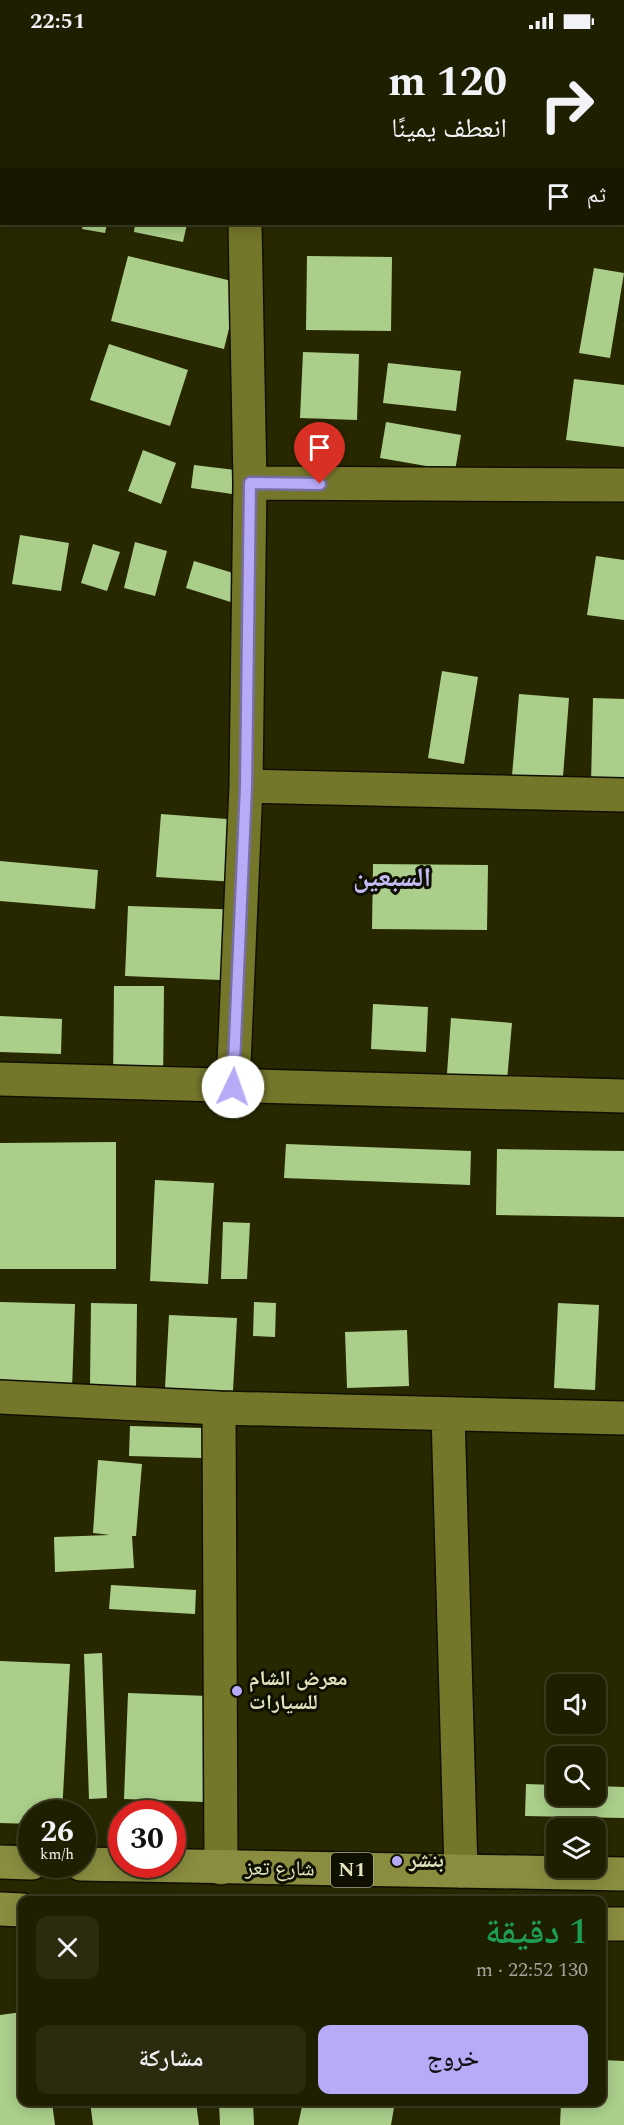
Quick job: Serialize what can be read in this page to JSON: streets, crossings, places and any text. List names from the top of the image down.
{
  "streets": {
    "highway": ["شارع تعز", "N1"]
  },
  "districts": ["السبعين"],
  "places": ["معرض الشام للسيارات", "بنشر"],
  "page": {
    "status": "22:51",
    "turn": ["120 m", "انعطف يمينًا"],
    "then": "ثم",
    "speed": "26 km/h",
    "limit": "30",
    "heading": ["1 دقيقة", "130 m · 22:52"],
    "buttons": ["خروج", "مشاركة"]
  }
}
